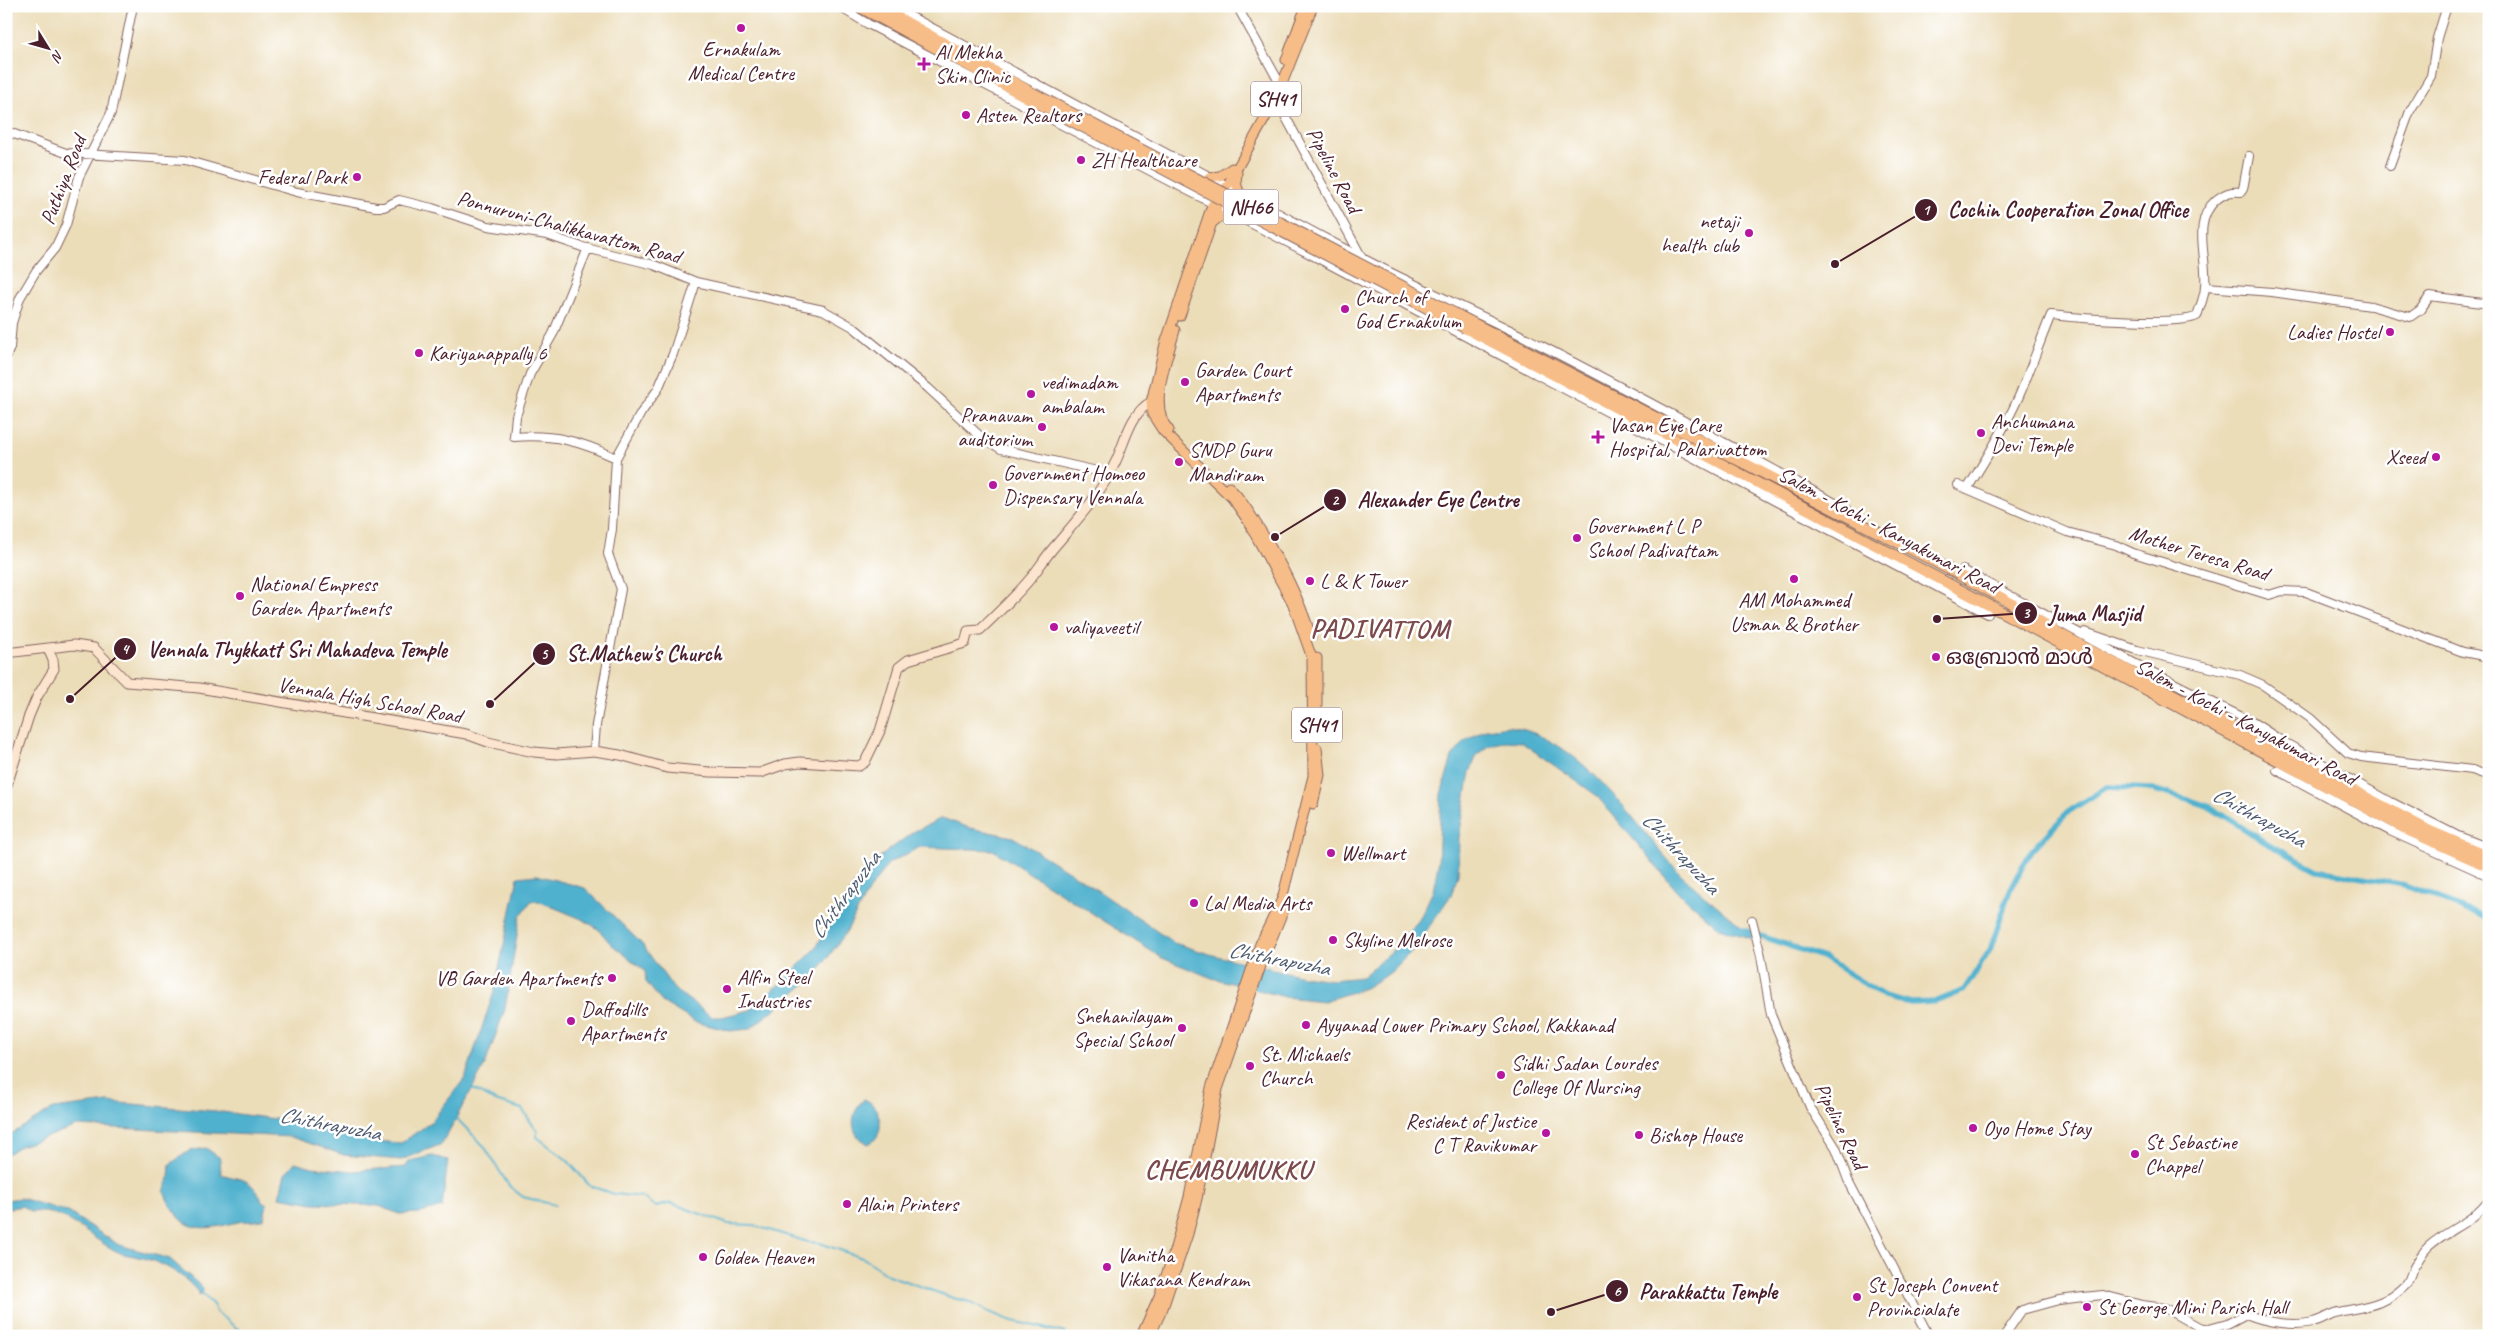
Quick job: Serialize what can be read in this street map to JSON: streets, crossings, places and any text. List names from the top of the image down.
{
  "streets": {
    "highway": ["NH66", "Salem - Kochi - Kanyakumari Road"],
    "main road": ["SH41", "Vennala High School Road"],
    "street": [
      "Pipeline Road",
      "Puthiya Road",
      "Ponnuruni-Chalikkavattom Road",
      "Mother Teresa Road"
    ]
  },
  "crossings": [
    ["SH41", "Pipeline Road"],
    ["SH41", "Salem - Kochi - Kanyakumari Road"],
    ["Pipeline Road", "Salem - Kochi - Kanyakumari Road"],
    ["Puthiya Road", "Ponnuruni-Chalikkavattom Road"],
    ["Ponnuruni-Chalikkavattom Road", "Vennala High School Road"]
  ],
  "districts": ["PADIVATTOM", "CHEMBUMUKKU"],
  "water": ["Chithrapuzha"],
  "places": {
    "other": [
      "Ernakulam Medical Centre",
      "Asten Realtors",
      "ZH Healthcare",
      "Federal Park",
      "netaji health club",
      "Cochin Cooperation Zonal Office",
      "Church of God Ernakulum",
      "Ladies Hostel",
      "Kariyanappally 6",
      "Garden Court Apartments",
      "vedimadam ambalam",
      "Pranavam auditorium",
      "Anchumana Devi Temple",
      "Xseed",
      "SNDP Guru Mandiram",
      "Government Homoeo Dispensary Vennala",
      "Alexander Eye Centre",
      "Government L P School Padivattam",
      "AM Mohammed Usman & Brother",
      "L & K Tower",
      "National Empress Garden Apartments",
      "Juma Masjid",
      "valiyaveetil",
      "ഒബ്രോൻ മാൾ",
      "Vennala Thykkatt Sri Mahadeva Temple",
      "St.Mathew's Church",
      "Wellmart",
      "Lal Media Arts",
      "Skyline Melrose",
      "VB Garden Apartments",
      "Alfin Steel Industries",
      "Daffodills Apartments",
      "Ayyanad Lower Primary School, Kakkanad",
      "Snehanilayam Special School",
      "St. Michaels Church",
      "Sidhi Sadan Lourdes College Of Nursing",
      "Oyo Home Stay",
      "Resident of Justice C T Ravikumar",
      "Bishop House",
      "St Sebastine Chappel",
      "Alain Printers",
      "Golden Heaven",
      "Vanitha Vikasana Kendram",
      "St Joseph Convent Provincialate",
      "St George Mini Parish Hall",
      "Parakkattu Temple"
    ],
    "health": ["Al Mekha Skin Clinic", "Vasan Eye Care Hospital, Palarivattom"]
  },
  "north": "bottom right"
}
